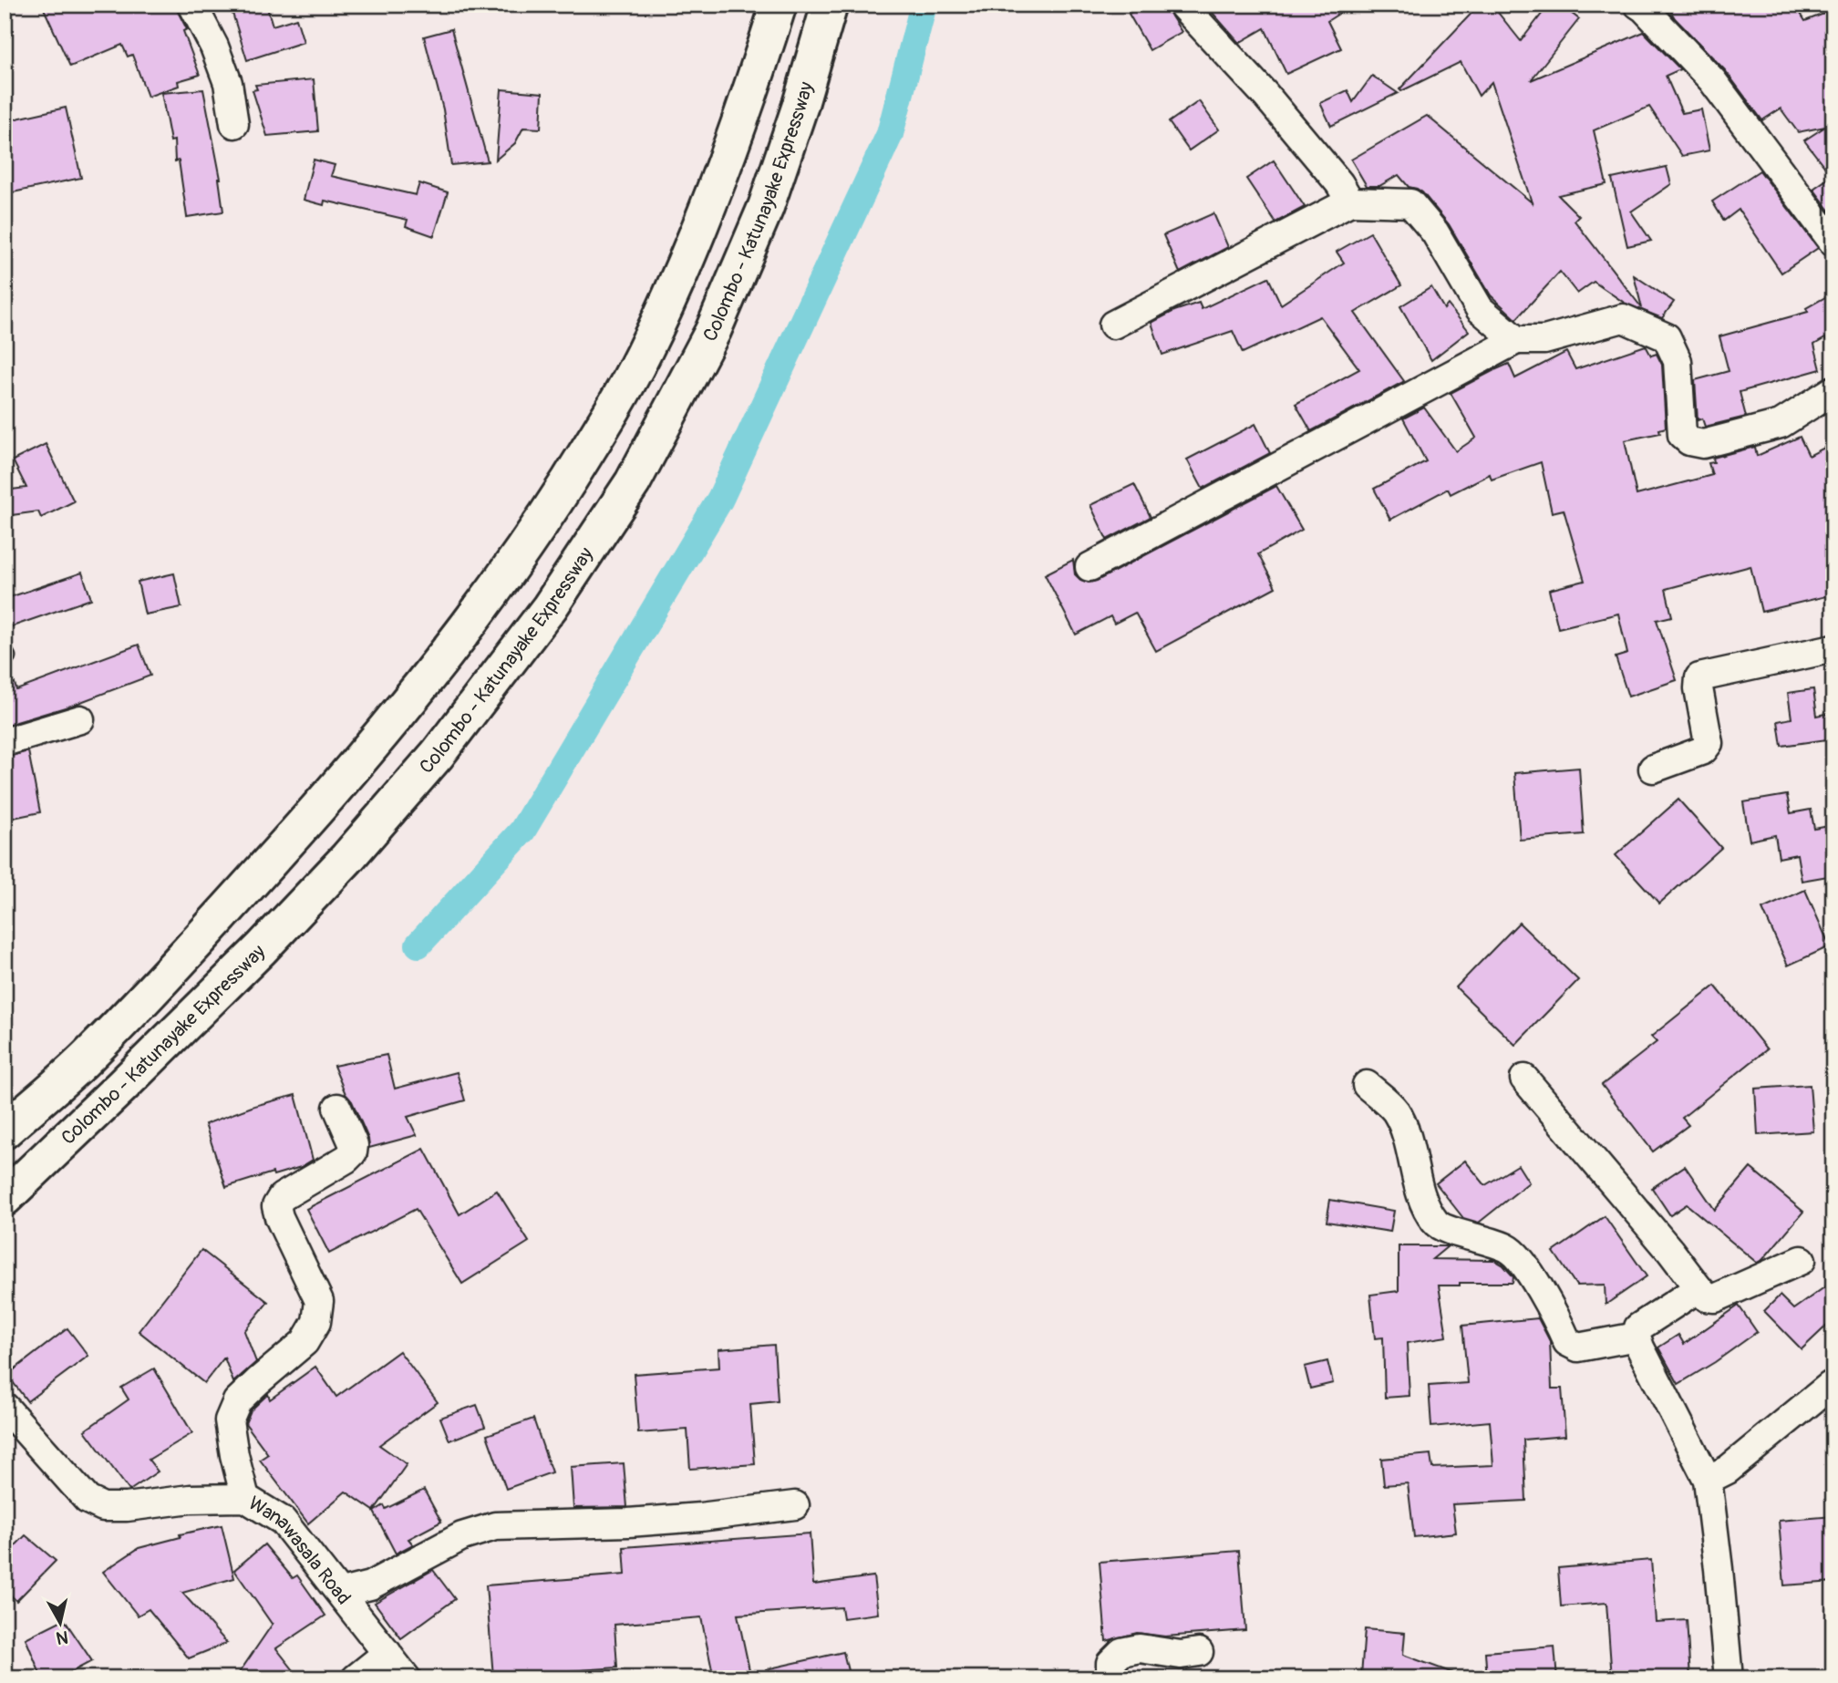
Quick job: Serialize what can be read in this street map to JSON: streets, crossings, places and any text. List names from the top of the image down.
{
  "streets": {
    "highway": ["Colombo - Katunayake Expressway"],
    "street": ["Wanawasala Road"]
  },
  "north": "bottom"
}
